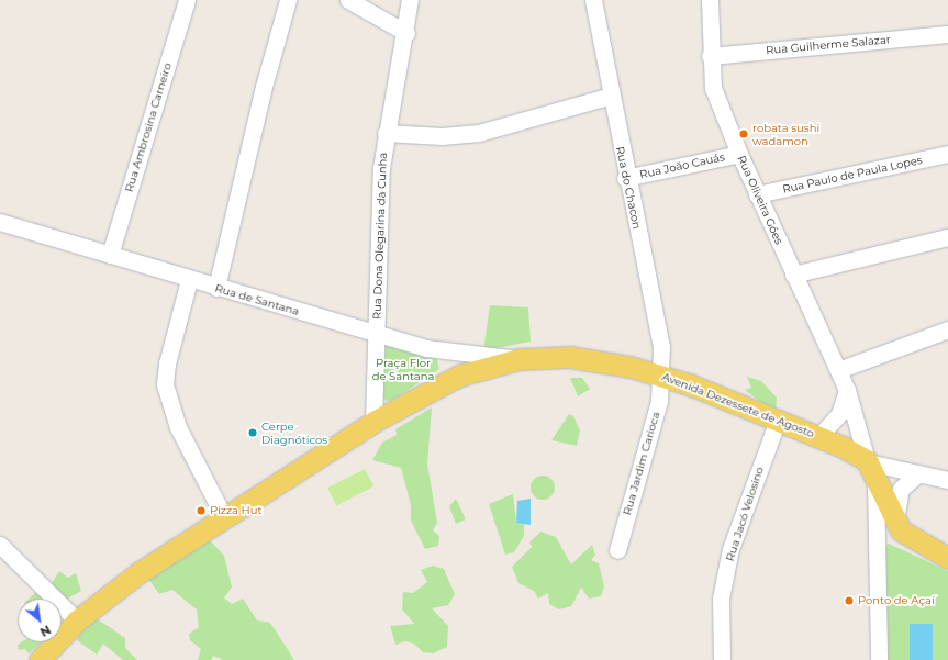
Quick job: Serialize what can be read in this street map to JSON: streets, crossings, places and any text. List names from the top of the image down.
{
  "streets": {
    "main road": ["Avenida Dezessete de Agosto"],
    "street": [
      "Rua Guilherme Salazar",
      "Rua Ambrosina Carneiro",
      "Rua João Cauás",
      "Rua Paulo de Paula Lopes",
      "Rua do Chacon",
      "Rua Oliveira Góes",
      "Rua Dona Olegarina da Cunha",
      "Rua de Santana",
      "Rua Jardim Carioca",
      "Rua Jacó Velosino"
    ]
  },
  "crossings": [
    ["Rua Guilherme Salazar", "Rua Oliveira Góes"],
    ["Rua Ambrosina Carneiro", "Rua de Santana"],
    ["Rua João Cauás", "Rua do Chacon"],
    ["Rua João Cauás", "Rua Oliveira Góes"],
    ["Rua Paulo de Paula Lopes", "Rua Oliveira Góes"],
    ["Rua do Chacon", "Avenida Dezessete de Agosto"],
    ["Rua do Chacon", "Rua Jardim Carioca"],
    ["Rua Oliveira Góes", "Avenida Dezessete de Agosto"],
    ["Rua Dona Olegarina da Cunha", "Rua de Santana"],
    ["Rua Dona Olegarina da Cunha", "Avenida Dezessete de Agosto"],
    ["Rua de Santana", "Avenida Dezessete de Agosto"],
    ["Avenida Dezessete de Agosto", "Rua Jardim Carioca"],
    ["Avenida Dezessete de Agosto", "Rua Jacó Velosino"]
  ],
  "parks": ["Praça Flor de Santana"],
  "places": [
    "robata sushi wadamon",
    "Cerpe Diagnóticos",
    "Pizza Hut",
    "Ponto de Açaí"
  ],
  "north": "bottom right"
}
